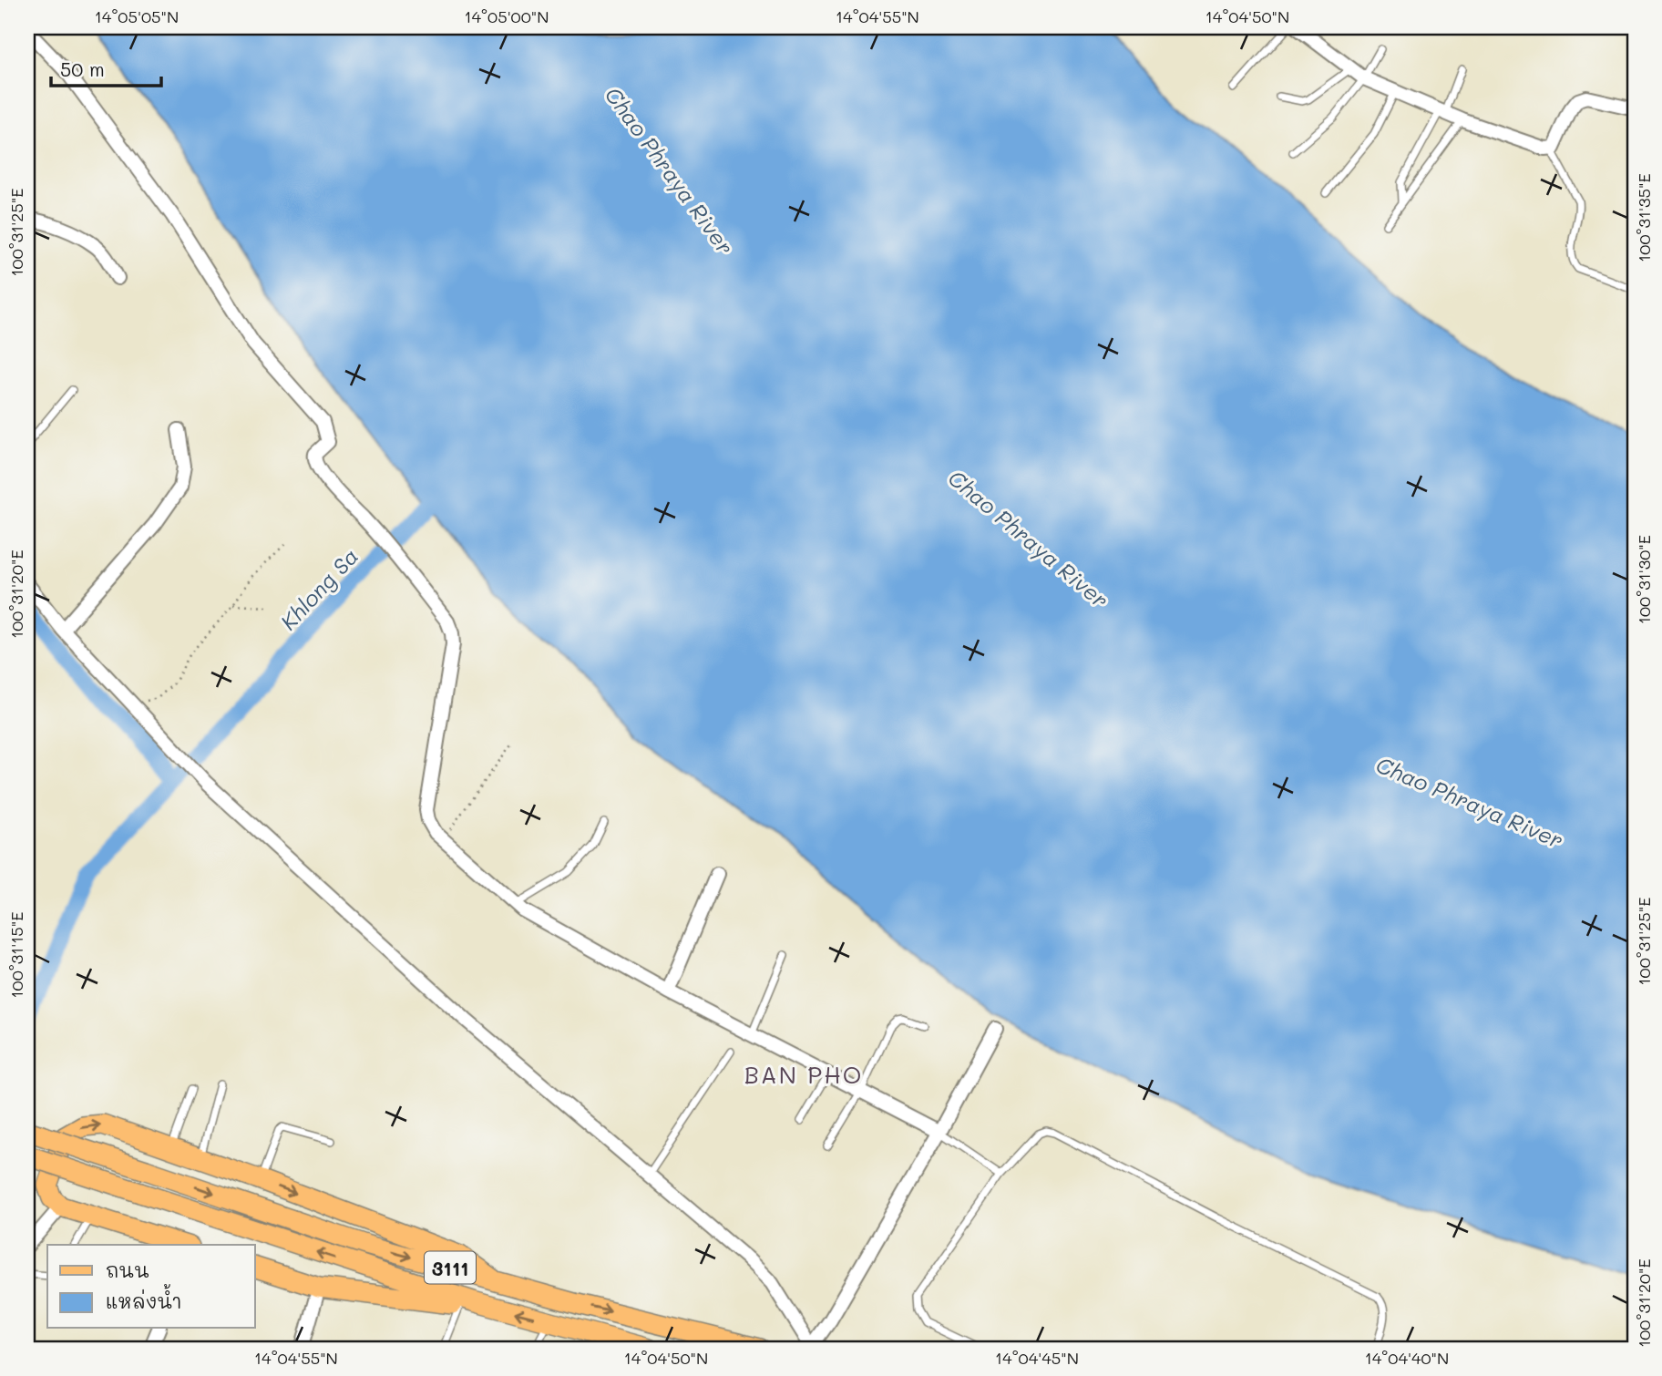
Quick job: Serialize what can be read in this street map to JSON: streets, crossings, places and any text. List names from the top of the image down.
{
  "streets": {
    "main road": ["3111"]
  },
  "districts": ["BAN PHO"],
  "water": ["Chao Phraya River", "Khlong Sa"],
  "legend": ["ถนน", "แหล่งน้ำ"],
  "scale_bar": "50 m",
  "coordinates": [
    "14°05'05\"N",
    "14°05'00\"N",
    "14°04'55\"N",
    "14°04'50\"N",
    "100°31'35\"E",
    "100°31'25\"E",
    "100°31'30\"E",
    "100°31'20\"E",
    "100°31'15\"E",
    "14°04'45\"N",
    "14°04'40\"N"
  ]
}
